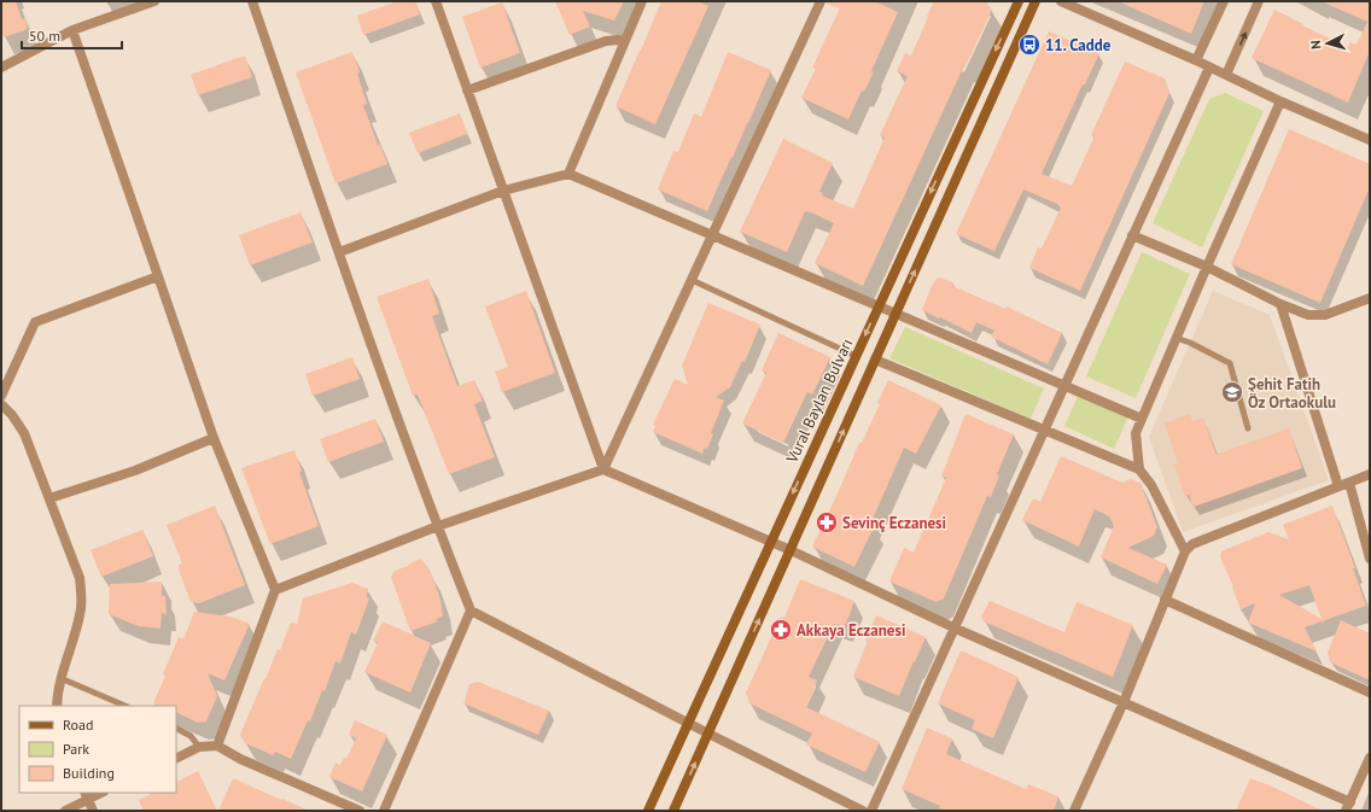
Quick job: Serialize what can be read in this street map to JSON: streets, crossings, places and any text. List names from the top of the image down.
{
  "streets": {
    "main road": ["Vural Baylan Bulvarı"]
  },
  "places": {
    "bus stop": ["11. Cadde"],
    "school or university": ["Şehit Fatih Öz Ortaokulu"],
    "pharmacy": ["Sevinç Eczanesi", "Akkaya Eczanesi"]
  },
  "legend": ["Road", "Park", "Building"],
  "scale_bar": "50 m",
  "north": "left"
}
